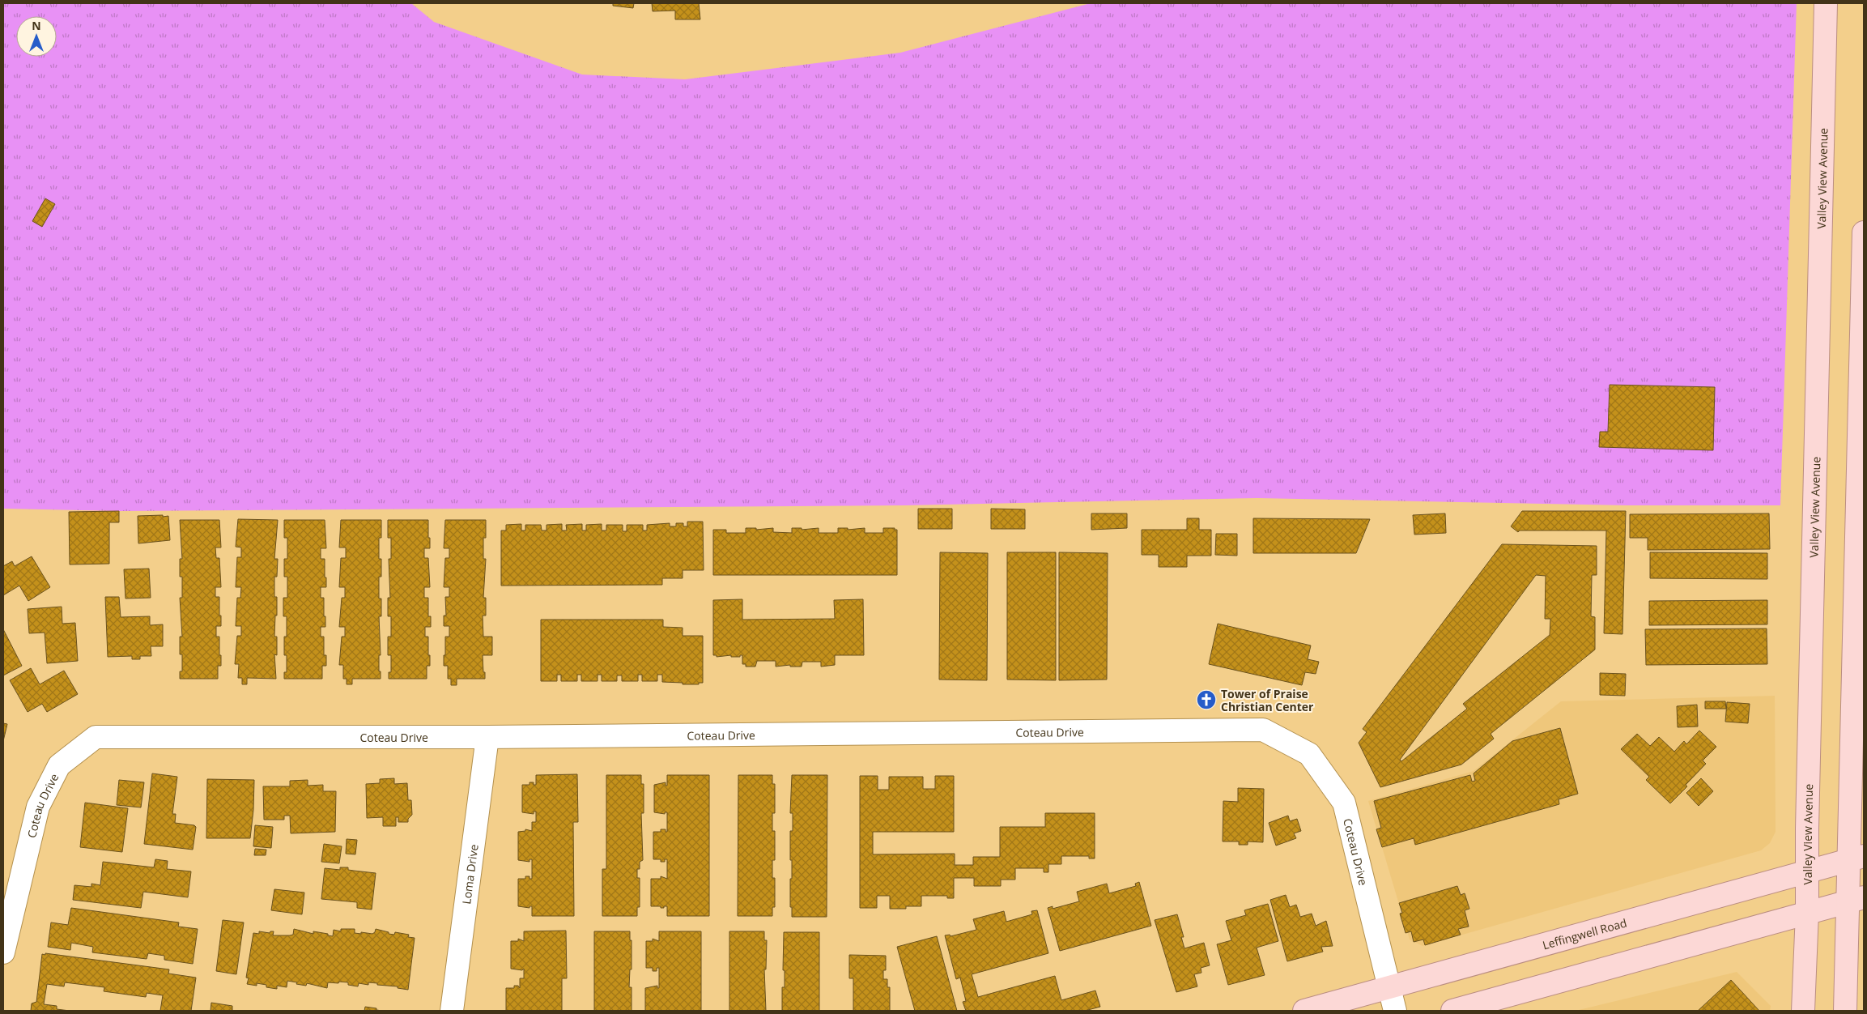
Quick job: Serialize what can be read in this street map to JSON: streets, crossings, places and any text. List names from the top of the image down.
{
  "streets": {
    "main road": ["Valley View Avenue", "Leffingwell Road"],
    "street": ["Coteau Drive", "Loma Drive"]
  },
  "crossings": [
    ["Valley View Avenue", "Leffingwell Road"],
    ["Coteau Drive", "Loma Drive"],
    ["Coteau Drive", "Leffingwell Road"]
  ],
  "places": {
    "church": ["Tower of Praise Christian Center"]
  },
  "north": "top"
}
